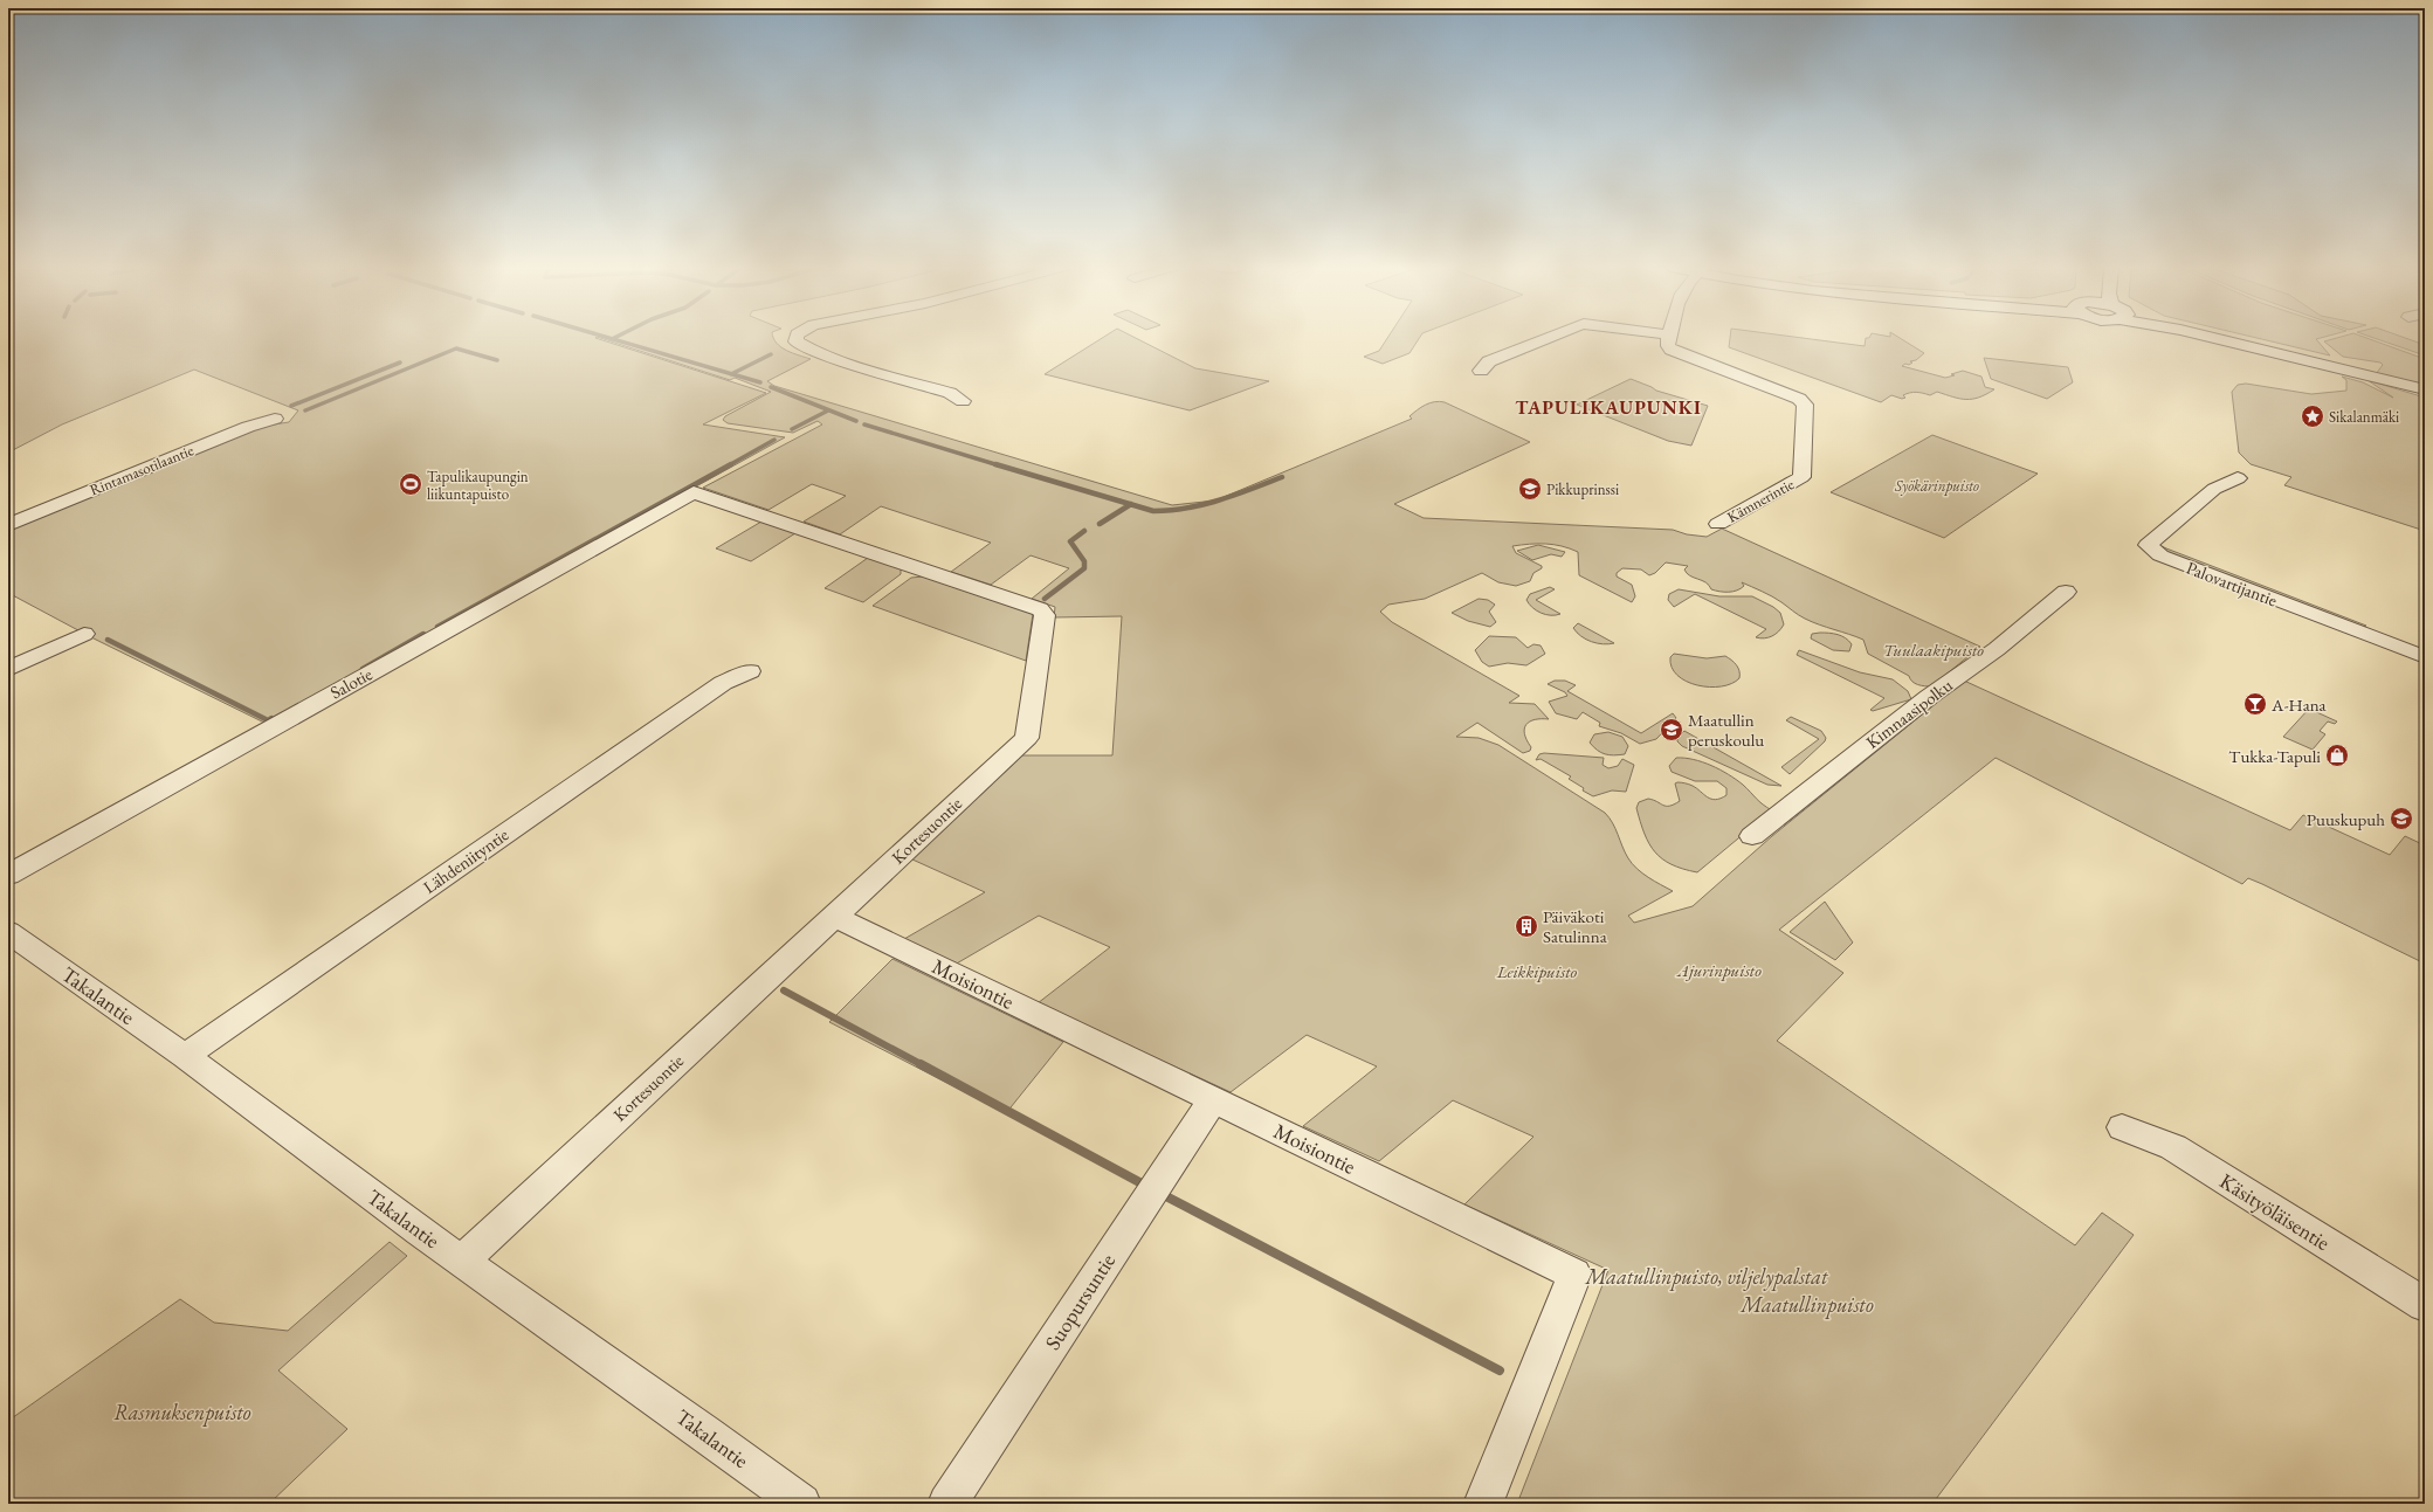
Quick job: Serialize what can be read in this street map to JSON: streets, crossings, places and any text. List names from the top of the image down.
{
  "streets": {
    "street": [
      "Rintamasotilaantie",
      "Kämnerintie",
      "Palovartijantie",
      "Salotie",
      "Kimnaasipolku",
      "Kortesuontie",
      "Lähdeniityntie",
      "Moisiontie",
      "Takalantie",
      "Käsityöläisentie",
      "Suopursuntie"
    ]
  },
  "crossings": [
    ["Salotie", "Kortesuontie"],
    ["Kortesuontie", "Moisiontie"],
    ["Kortesuontie", "Takalantie"],
    ["Lähdeniityntie", "Takalantie"],
    ["Moisiontie", "Suopursuntie"]
  ],
  "districts": ["TAPULIKAUPUNKI"],
  "parks": [
    "Syökärinpuisto",
    "Tuulaakipuisto",
    "Ajurinpuisto",
    "Leikkipuisto",
    "Maatullinpuisto, viljelypalstat",
    "Maatullinpuisto",
    "Rasmuksenpuisto"
  ],
  "places": {
    "place": ["Sikalanmäki"],
    "sports": ["Tapulikaupungin liikuntapuisto"],
    "school or university": ["Pikkuprinssi", "Maatullin peruskoulu", "Puuskupuh"],
    "bar": ["A-Hana"],
    "shop": ["Tukka-Tapuli"],
    "building": ["Päiväkoti Satulinna"]
  }
}
